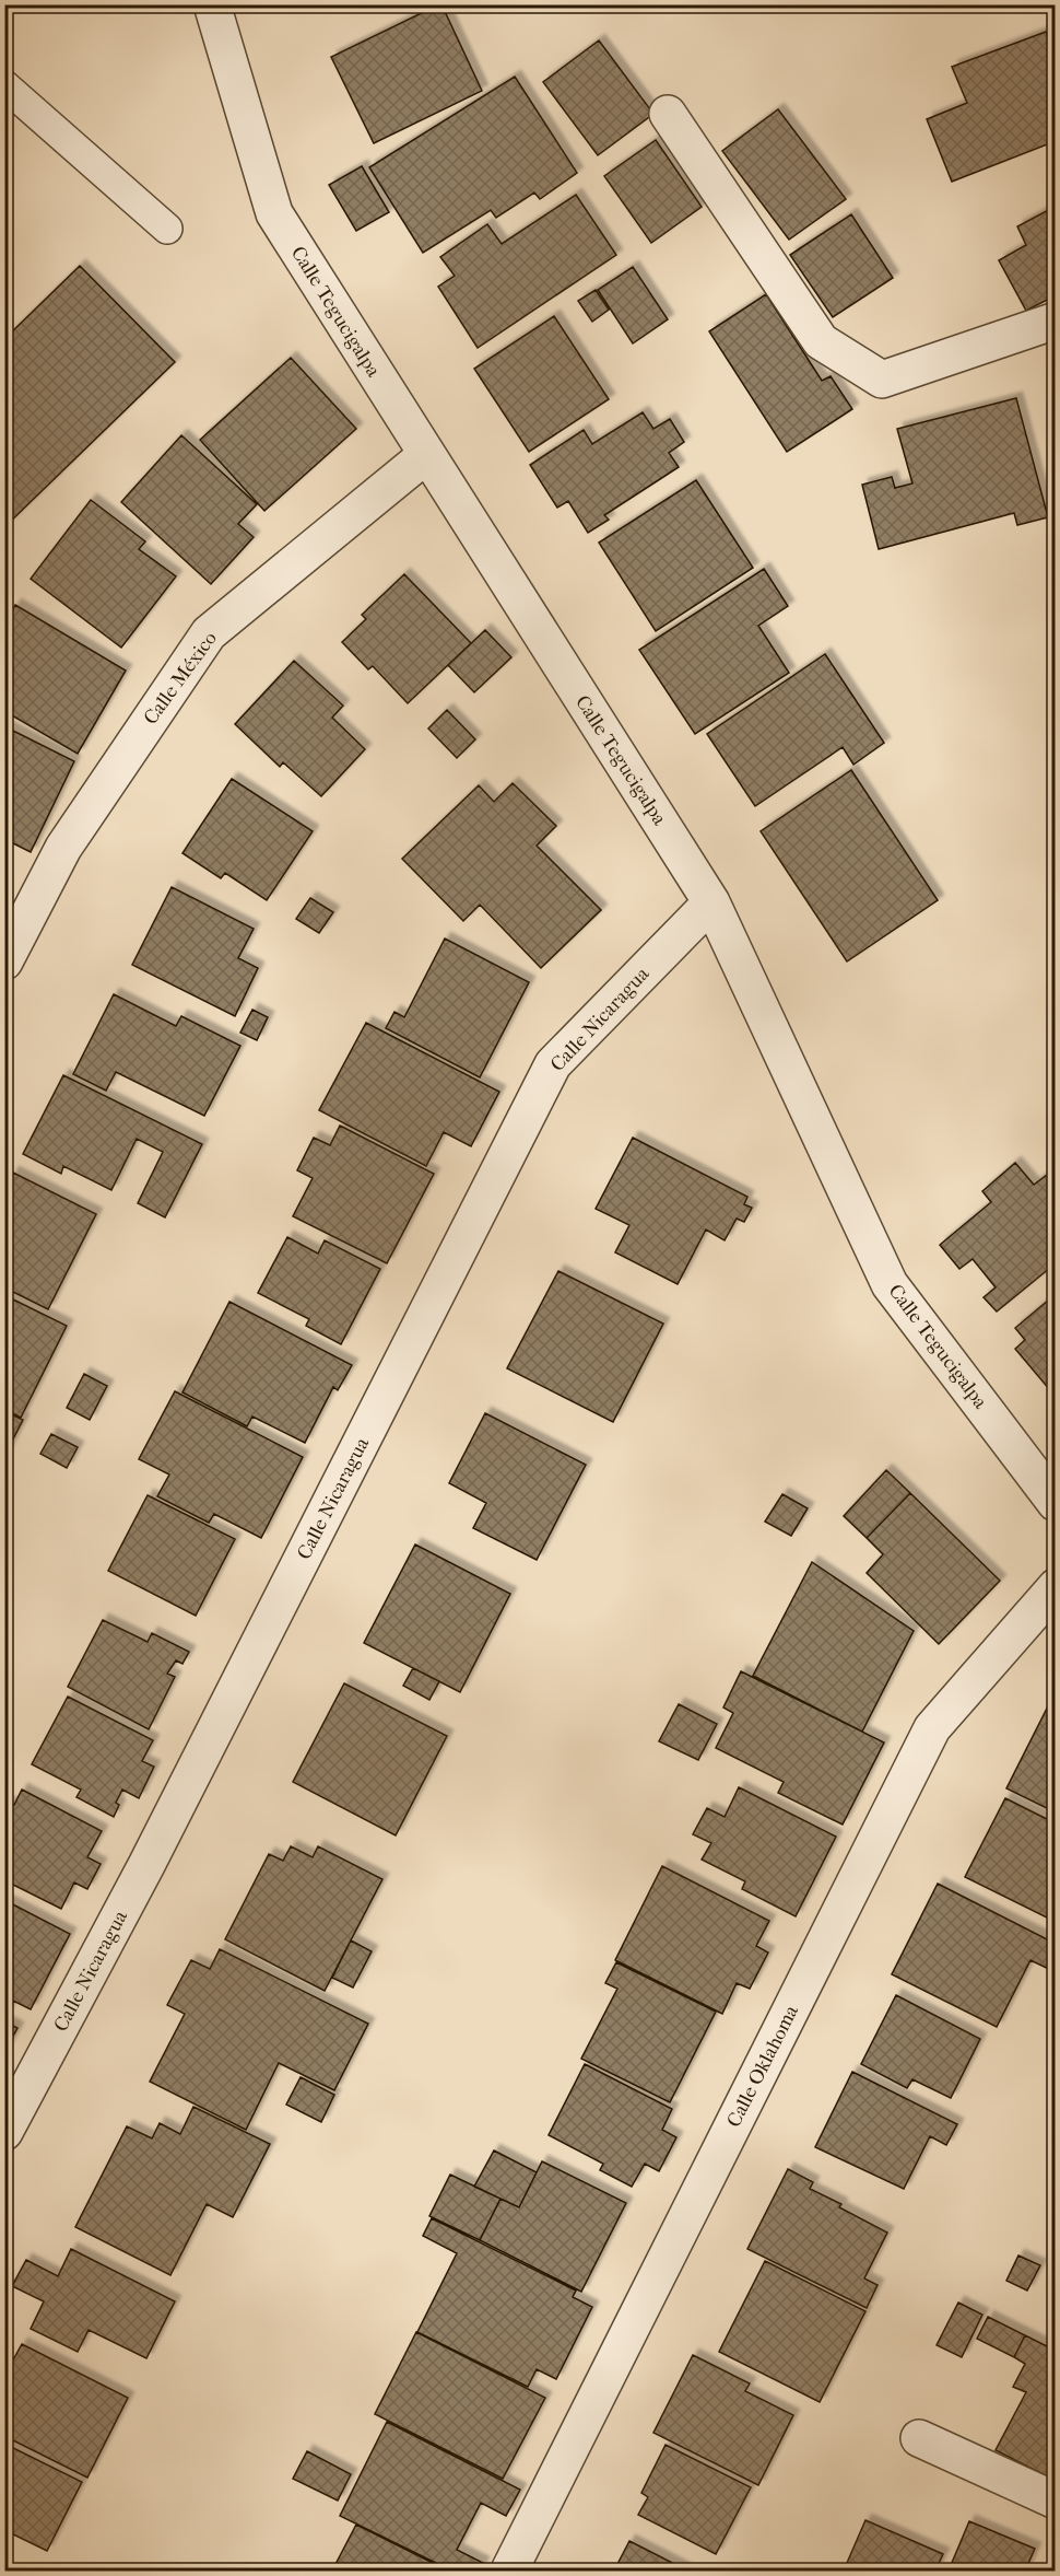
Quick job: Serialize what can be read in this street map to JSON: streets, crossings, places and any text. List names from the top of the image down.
{
  "streets": {
    "street": [
      "Calle Tegucigalpa",
      "Calle México",
      "Calle Nicaragua",
      "Calle Oklahoma"
    ]
  },
  "crossings": [
    ["Calle Tegucigalpa", "Calle México"],
    ["Calle Tegucigalpa", "Calle Nicaragua"]
  ]
}
